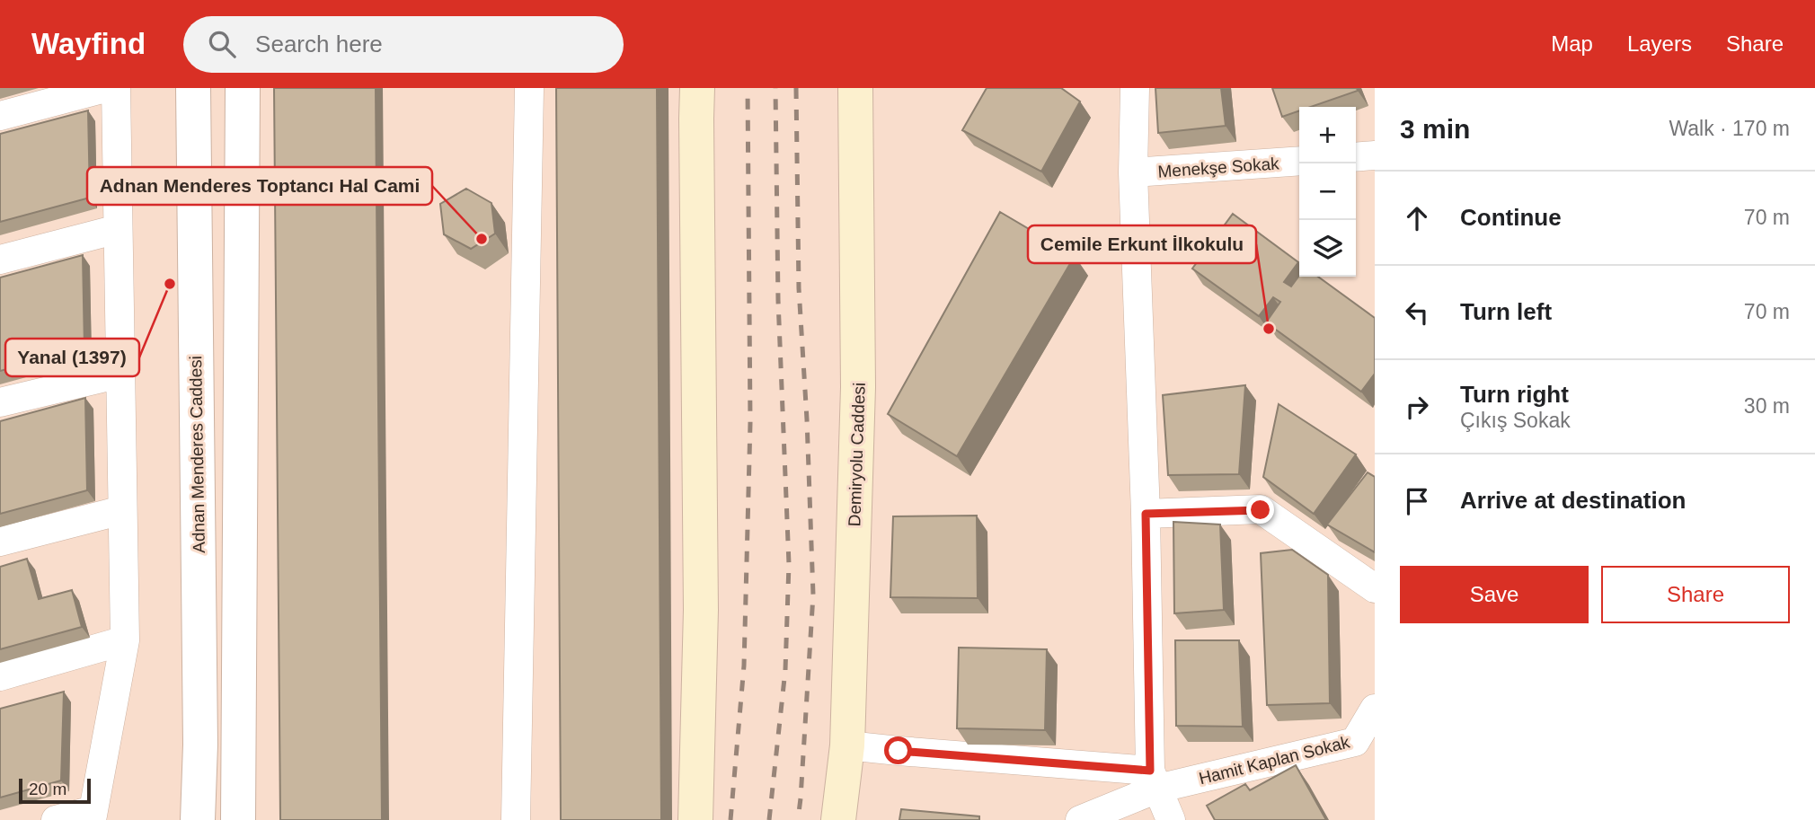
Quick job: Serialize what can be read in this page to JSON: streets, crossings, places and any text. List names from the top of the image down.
{
  "streets": {
    "main road": ["Demiryolu Caddesi"],
    "street": ["Menekşe Sokak", "Adnan Menderes Caddesi", "Hamit Kaplan Sokak"]
  },
  "places": ["Adnan Menderes Toptancı Hal Cami", "Yanal (1397)", "Cemile Erkunt İlkokulu"],
  "scale_bar": "20 m",
  "page": {
    "header": "Wayfind",
    "search": "Search here",
    "nav": ["Map", "Layers", "Share"],
    "heading": ["3 min", "Walk · 170 m"],
    "map_buttons": ["+", "−"],
    "list": [
      ["Continue", "70 m"],
      ["Turn left", "70 m"],
      ["Turn right", "Çıkış Sokak", "30 m"],
      "Arrive at destination"
    ],
    "buttons": ["Save", "Share"],
    "scale": "20 m"
  }
}
